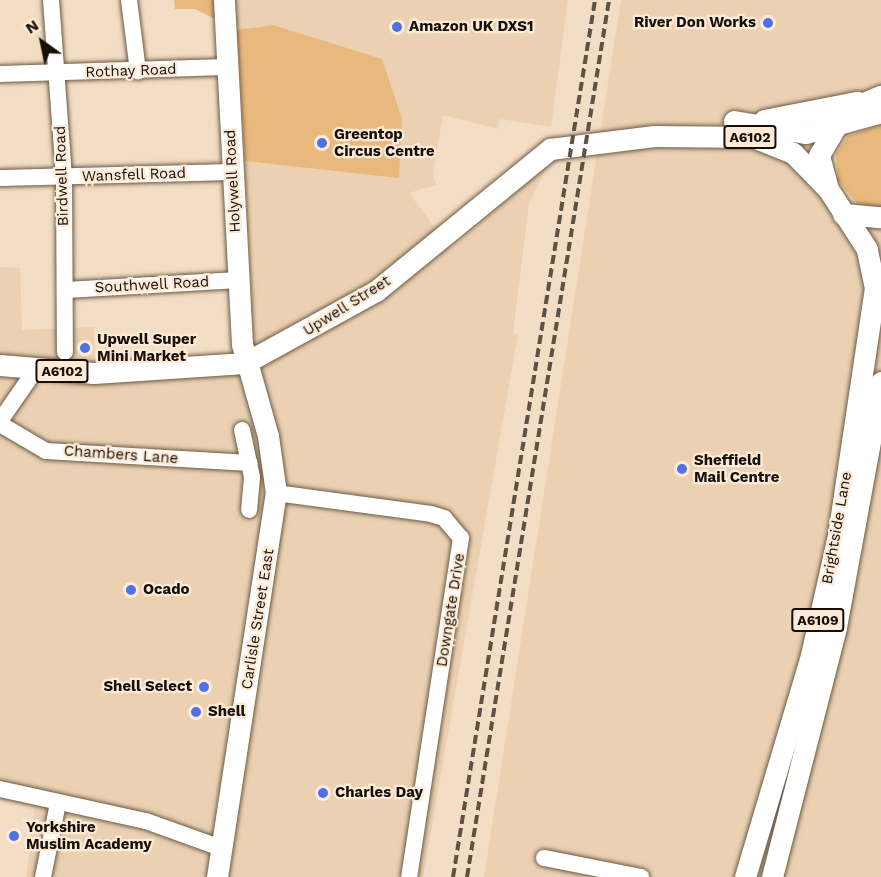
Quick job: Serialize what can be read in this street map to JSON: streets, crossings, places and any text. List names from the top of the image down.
{
  "streets": {
    "main road": [
      "A6102",
      "Holywell Road",
      "Upwell Street",
      "Brightside Lane",
      "Carlisle Street East",
      "A6109"
    ],
    "street": [
      "Rothay Road",
      "Wansfell Road",
      "Birdwell Road",
      "Southwell Road",
      "Chambers Lane",
      "Downgate Drive"
    ]
  },
  "crossings": [
    ["Rothay Road", "Birdwell Road"],
    ["Rothay Road", "Holywell Road"],
    ["Wansfell Road", "Birdwell Road"],
    ["Wansfell Road", "Holywell Road"],
    ["Birdwell Road", "Southwell Road"],
    ["Holywell Road", "Southwell Road"],
    ["Holywell Road", "Upwell Street"],
    ["Holywell Road", "Carlisle Street East"],
    ["Upwell Street", "Chambers Lane"],
    ["Upwell Street", "Brightside Lane"],
    ["Upwell Street", "Carlisle Street East"],
    ["Downgate Drive", "Carlisle Street East"]
  ],
  "places": [
    "River Don Works",
    "Amazon UK DXS1",
    "Greentop Circus Centre",
    "Upwell Super Mini Market",
    "Sheffield Mail Centre",
    "Ocado",
    "Shell Select",
    "Shell",
    "Charles Day",
    "Yorkshire Muslim Academy"
  ],
  "north": "top left"
}
